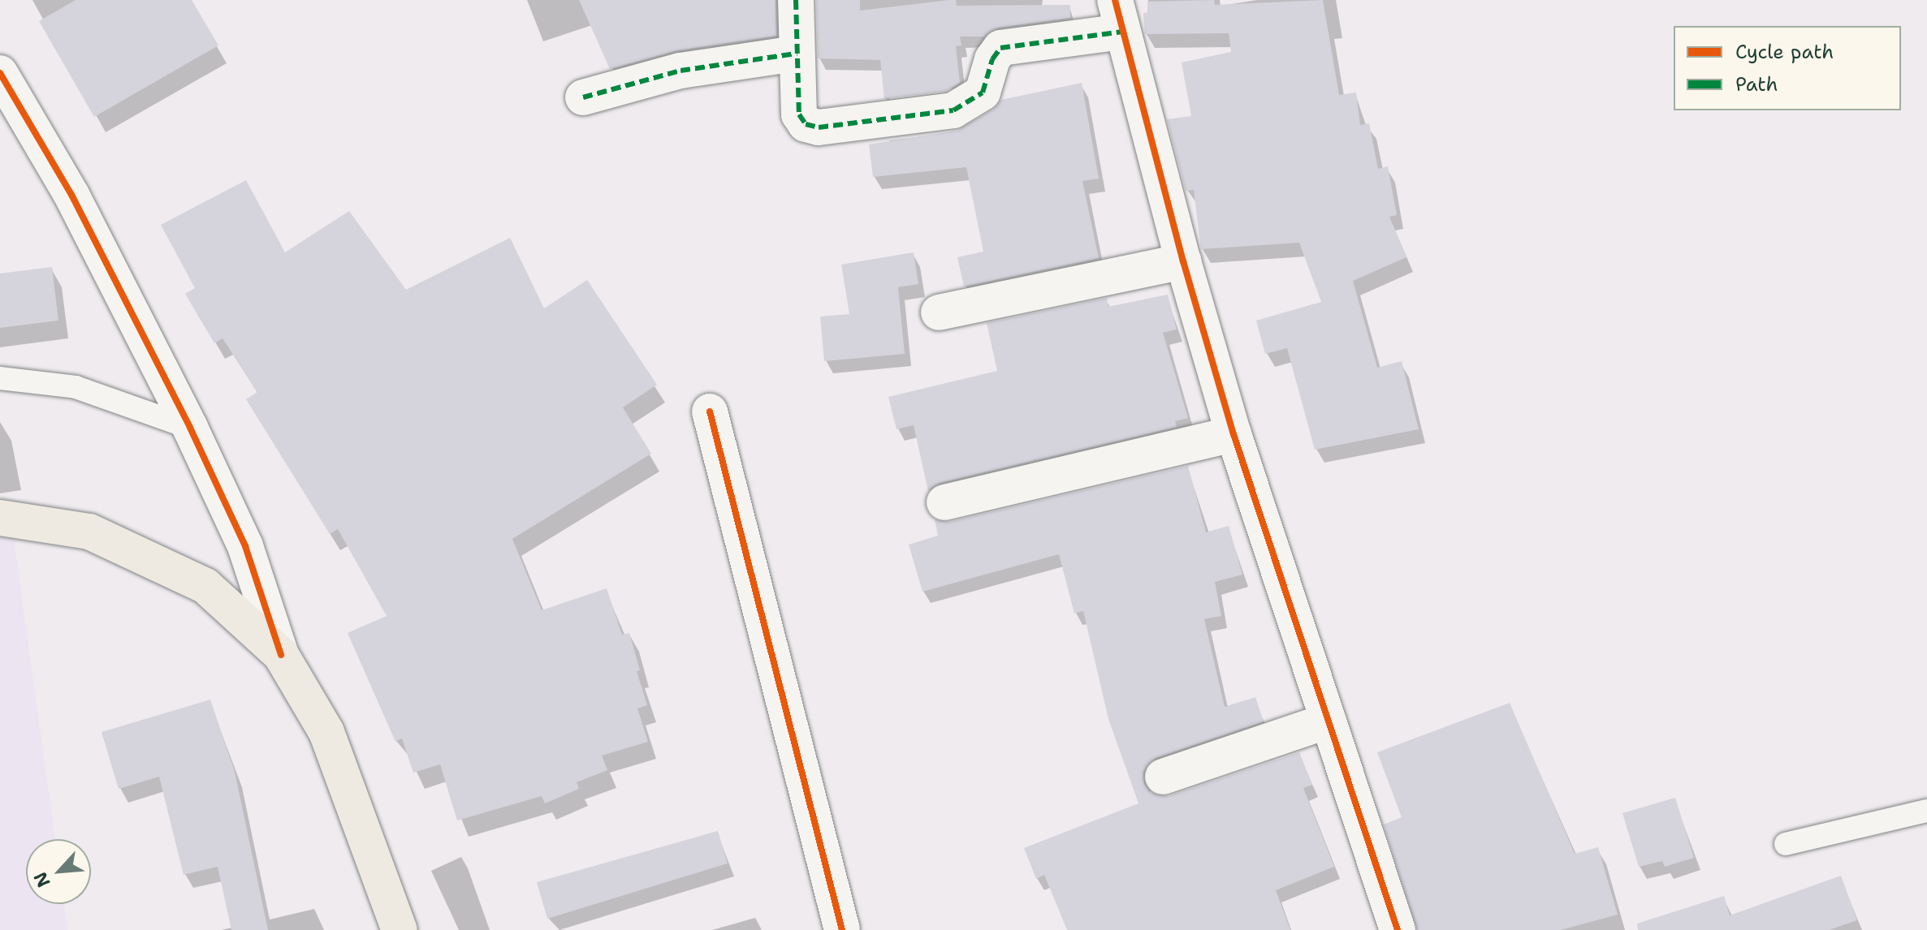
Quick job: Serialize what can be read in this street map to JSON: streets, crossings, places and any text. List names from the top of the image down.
{
  "legend": ["Cycle path", "Path"],
  "north": "bottom left"
}
